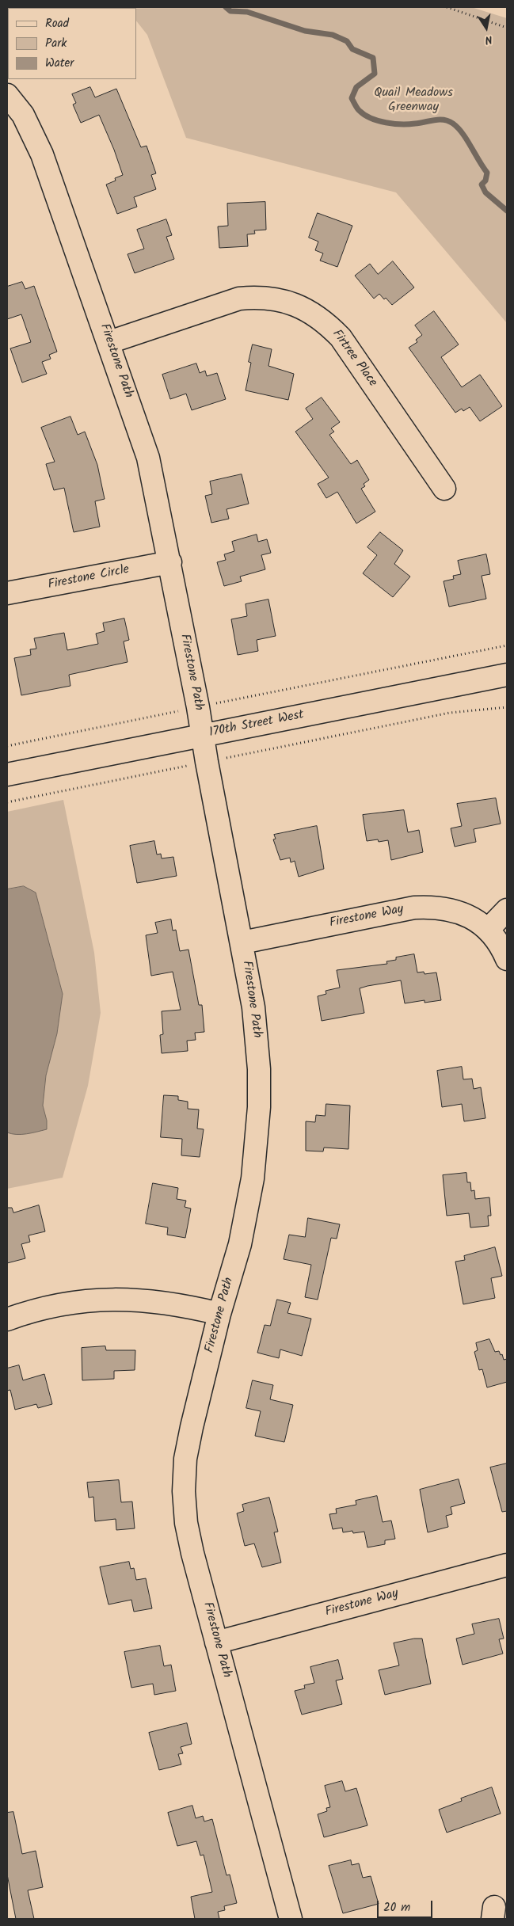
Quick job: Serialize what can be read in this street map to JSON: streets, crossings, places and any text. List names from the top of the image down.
{
  "streets": {
    "street": [
      "Firtree Place",
      "Firestone Path",
      "Firestone Circle",
      "170th Street West",
      "Firestone Way"
    ]
  },
  "crossings": [
    ["Firtree Place", "Firestone Path"],
    ["Firestone Path", "Firestone Circle"],
    ["Firestone Path", "170th Street West"],
    ["Firestone Path", "Firestone Way"]
  ],
  "parks": ["Quail Meadows Greenway"],
  "legend": ["Road", "Park", "Water"],
  "scale_bar": "20 m",
  "north": "bottom"
}
